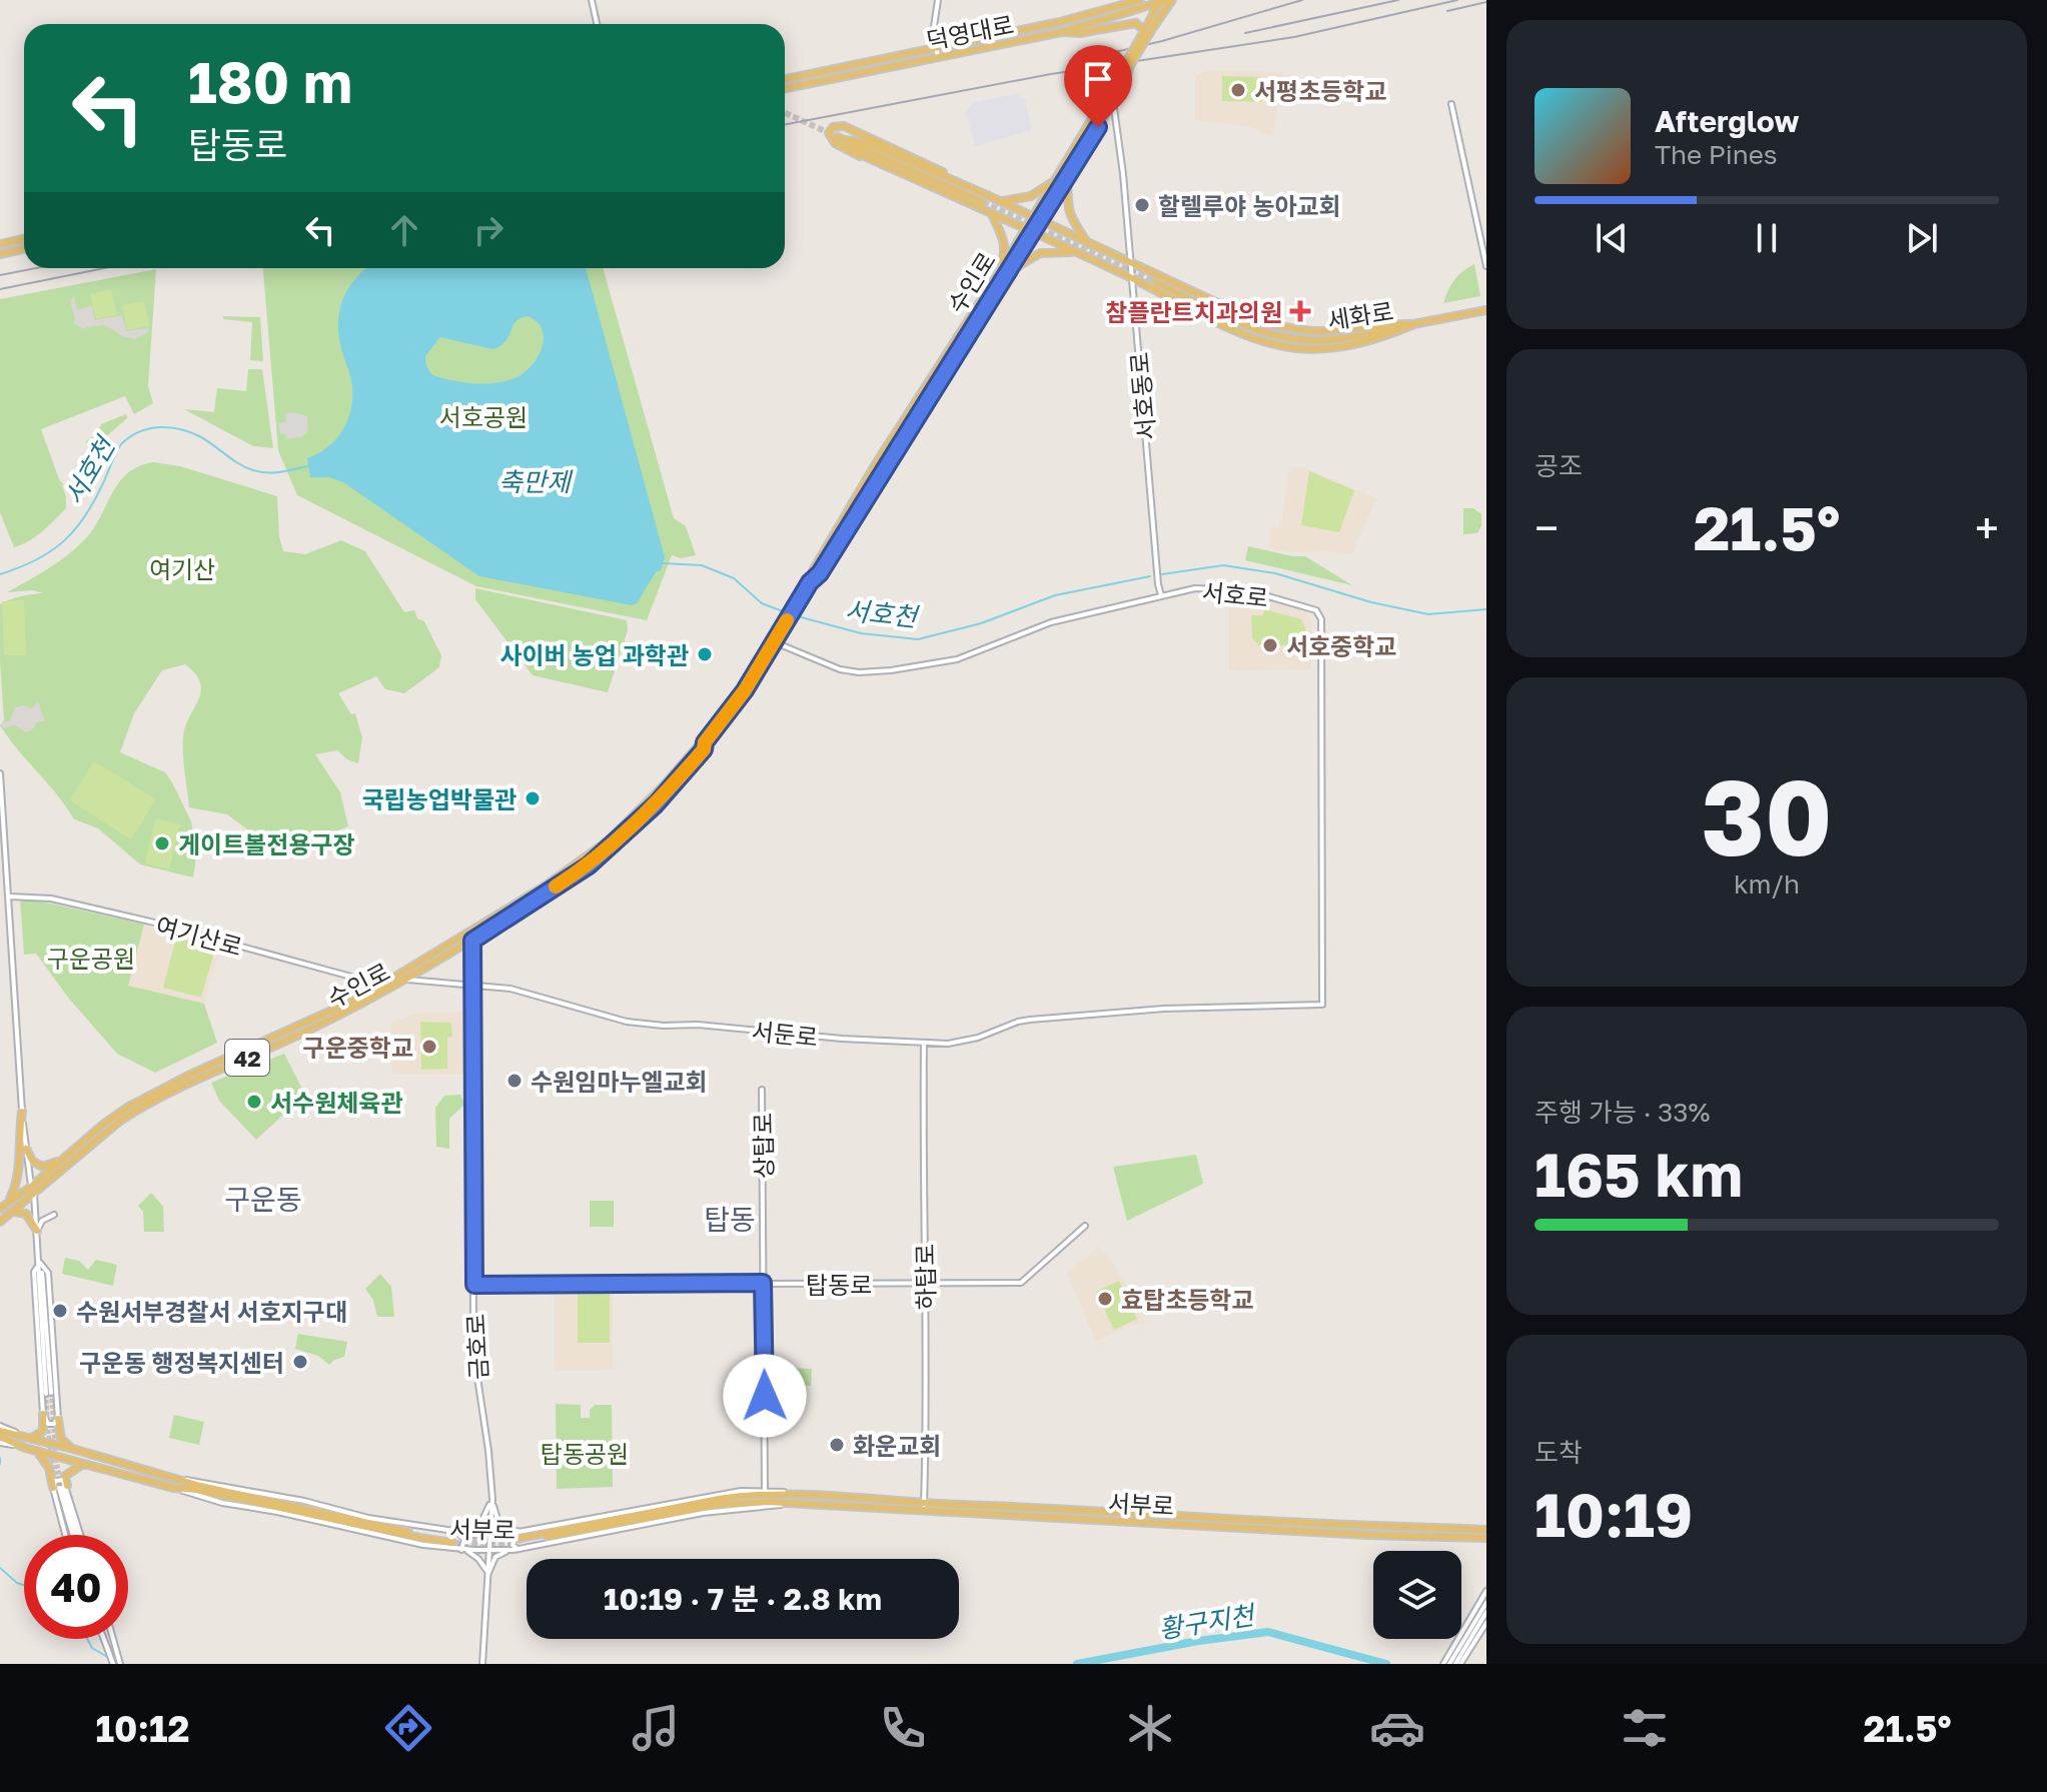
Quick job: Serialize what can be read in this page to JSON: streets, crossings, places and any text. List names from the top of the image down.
{
  "streets": {
    "main road": [
      "덕영대로",
      "수인로",
      "세화로",
      "42",
      "서부로"
    ],
    "street": [
      "서호동로",
      "서호로",
      "여기산로",
      "서둔로",
      "상탑로",
      "하탑로",
      "탑동로",
      "금호로"
    ]
  },
  "crossings": [
    ["덕영대로", "수인로"],
    ["수인로", "서호동로"],
    ["수인로", "서호로"],
    ["수인로", "여기산로"],
    ["수인로", "서둔로"],
    ["수인로", "금호로"],
    ["서호동로", "서호로"],
    ["서호로", "서둔로"],
    ["서둔로", "하탑로"],
    ["서둔로", "금호로"],
    ["상탑로", "탑동로"],
    ["상탑로", "서부로"],
    ["하탑로", "탑동로"],
    ["하탑로", "서부로"],
    ["탑동로", "금호로"],
    ["금호로", "서부로"]
  ],
  "districts": ["구운동", "탑동"],
  "water": ["서호천", "축만제", "황구지천"],
  "parks": [
    "서호공원",
    "여기산",
    "구운공원",
    "탑동공원"
  ],
  "places": {
    "other": [
      "서평초등학교",
      "할렐루야 농아교회",
      "서호중학교",
      "사이버 농업 과학관",
      "국립농업박물관",
      "게이트볼전용구장",
      "구운중학교",
      "수원임마누엘교회",
      "서수원체육관",
      "효탑초등학교",
      "수원서부경찰서 서호지구대",
      "구운동 행정복지센터",
      "화운교회"
    ],
    "health": ["참플란트치과의원"]
  },
  "page": {
    "turn": ["180 m", "탑동로"],
    "song": ["Afterglow", "The Pines"],
    "tile": [
      "공조",
      ["30", "km/h"],
      ["주행 가능 · 33%", "165 km"],
      ["도착", "10:19"]
    ],
    "heat": ["−", "21.5°", "+"],
    "limit": "40",
    "trip": "10:19 · 7 분 · 2.8 km",
    "tabs": ["10:12", "21.5°"]
  }
}
